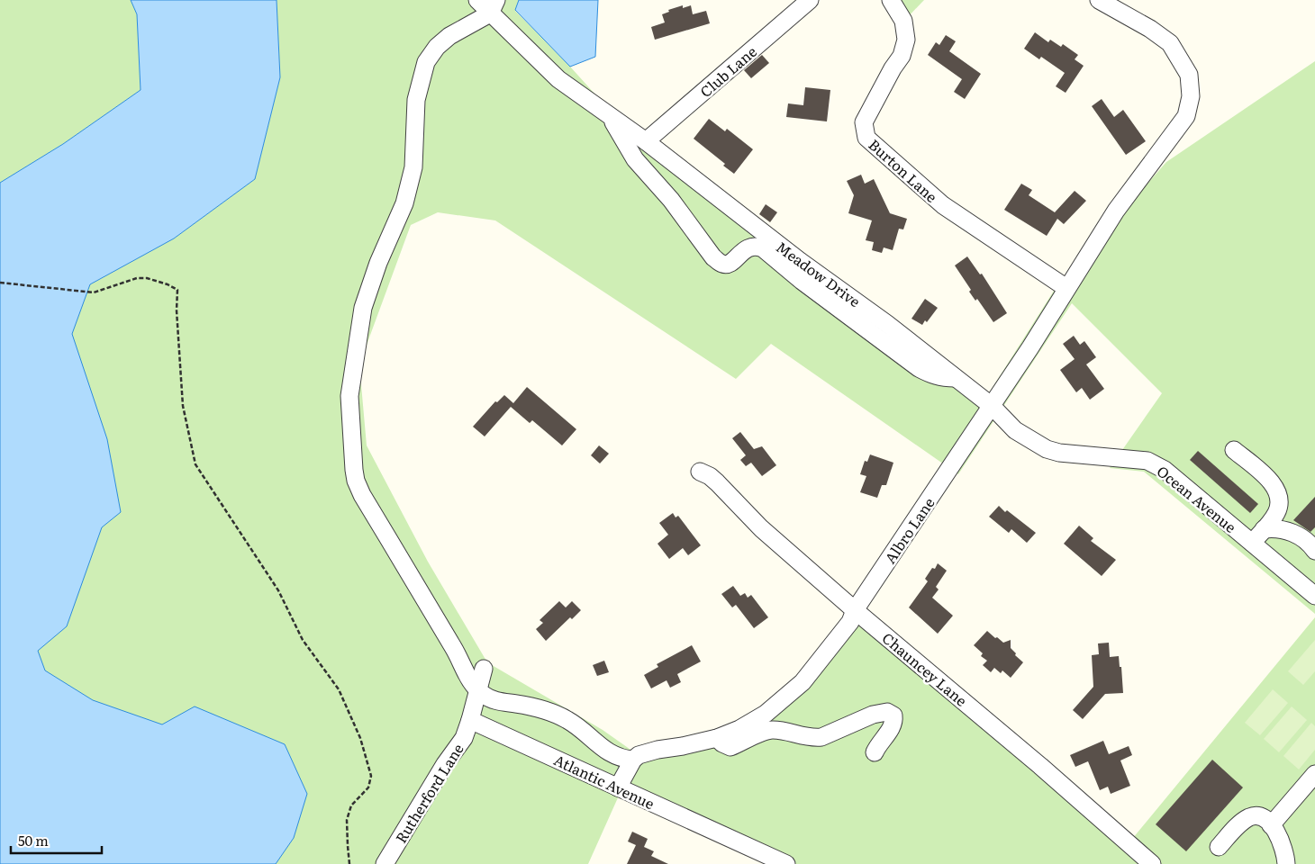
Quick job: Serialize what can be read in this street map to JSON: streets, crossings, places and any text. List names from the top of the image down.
{
  "streets": {
    "street": [
      "Club Lane",
      "Burton Lane",
      "Meadow Drive",
      "Ocean Avenue",
      "Albro Lane",
      "Chauncey Lane",
      "Atlantic Avenue",
      "Rutherford Lane"
    ]
  },
  "crossings": [
    ["Club Lane", "Meadow Drive"],
    ["Burton Lane", "Albro Lane"],
    ["Meadow Drive", "Ocean Avenue"],
    ["Meadow Drive", "Albro Lane"],
    ["Ocean Avenue", "Albro Lane"],
    ["Albro Lane", "Chauncey Lane"],
    ["Atlantic Avenue", "Rutherford Lane"]
  ],
  "scale_bar": "50 m"
}
